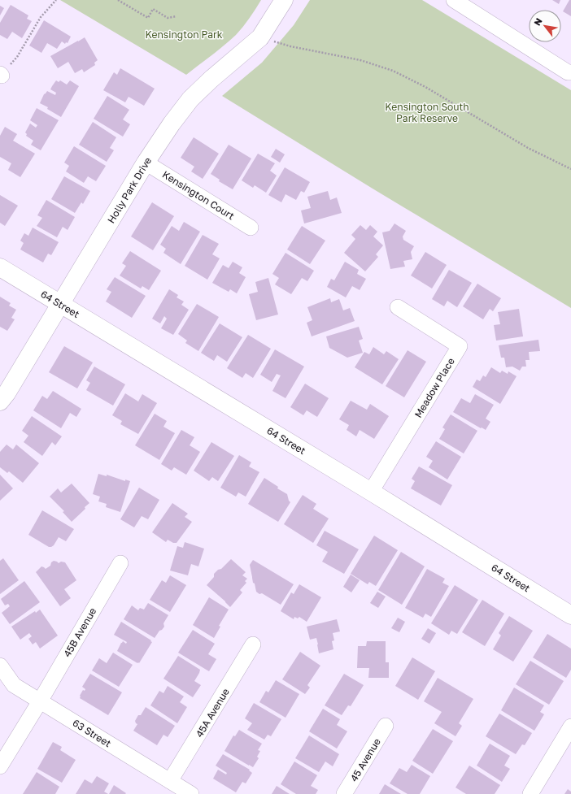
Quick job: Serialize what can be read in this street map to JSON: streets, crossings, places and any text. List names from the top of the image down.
{
  "streets": {
    "street": [
      "Holly Park Drive",
      "Kensington Court",
      "64 Street",
      "Meadow Place",
      "45B Avenue",
      "45A Avenue",
      "63 Street",
      "45 Avenue"
    ]
  },
  "crossings": [
    ["Holly Park Drive", "Kensington Court"],
    ["Holly Park Drive", "64 Street"],
    ["64 Street", "Meadow Place"],
    ["45B Avenue", "63 Street"],
    ["45A Avenue", "63 Street"]
  ],
  "parks": ["Kensington Park", "Kensington South Park Reserve"],
  "north": "top left"
}
